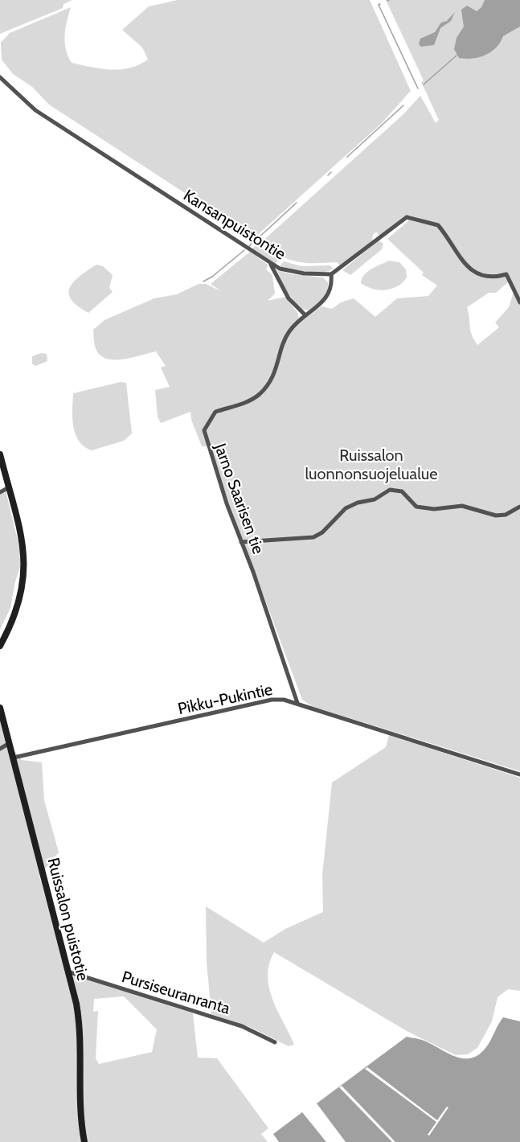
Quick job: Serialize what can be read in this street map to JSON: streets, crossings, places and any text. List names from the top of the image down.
{
  "streets": {
    "street": [
      "Kansanpuistontie",
      "Jarno Saarisen tie",
      "Pikku-Pukintie",
      "Ruissalon puistotie",
      "Pursiseuranranta"
    ]
  },
  "crossings": [
    ["Kansanpuistontie", "Jarno Saarisen tie"],
    ["Jarno Saarisen tie", "Pikku-Pukintie"],
    ["Pikku-Pukintie", "Ruissalon puistotie"],
    ["Ruissalon puistotie", "Pursiseuranranta"]
  ],
  "parks": ["Ruissalon luonnonsuojelualue"]
}
